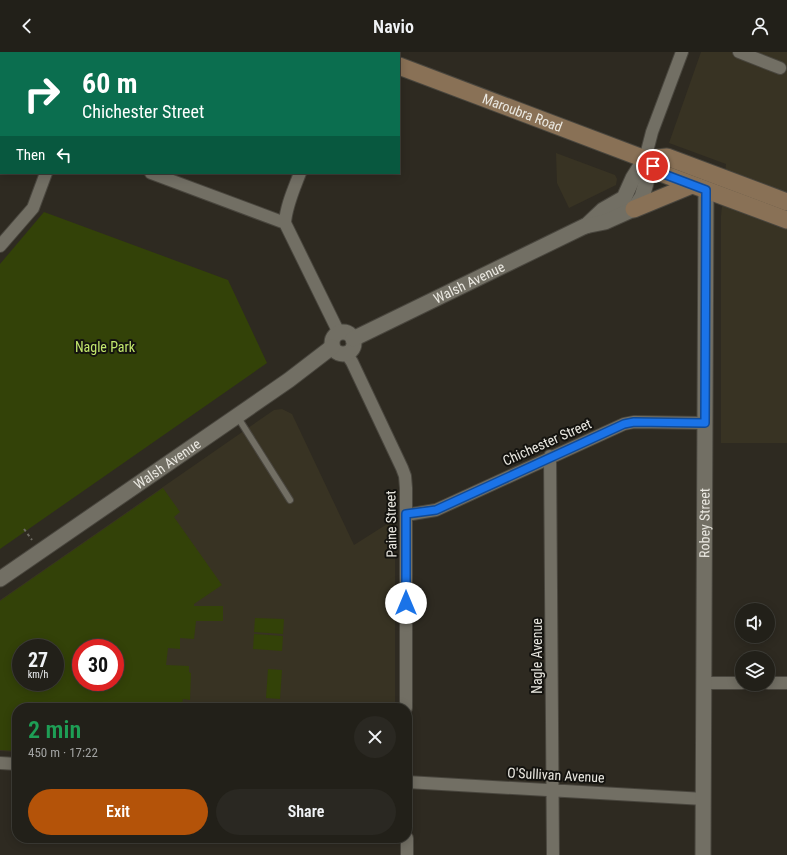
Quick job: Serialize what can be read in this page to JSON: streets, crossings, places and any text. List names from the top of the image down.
{
  "streets": {
    "main road": ["Maroubra Road"],
    "street": [
      "Walsh Avenue",
      "Chichester Street",
      "Robey Street",
      "Paine Street",
      "Nagle Avenue",
      "O'Sullivan Avenue"
    ]
  },
  "crossings": [
    ["Maroubra Road", "Walsh Avenue"],
    ["Maroubra Road", "Robey Street"],
    ["Walsh Avenue", "Paine Street"],
    ["Chichester Street", "Robey Street"],
    ["Chichester Street", "Paine Street"],
    ["Chichester Street", "Nagle Avenue"],
    ["Robey Street", "O'Sullivan Avenue"],
    ["Nagle Avenue", "O'Sullivan Avenue"]
  ],
  "parks": ["Nagle Park"],
  "page": {
    "header": "Navio",
    "turn": ["60 m", "Chichester Street"],
    "then": "Then",
    "speed": "27 km/h",
    "limit": "30",
    "heading": ["2 min", "450 m · 17:22"],
    "buttons": ["Exit", "Share"]
  }
}
